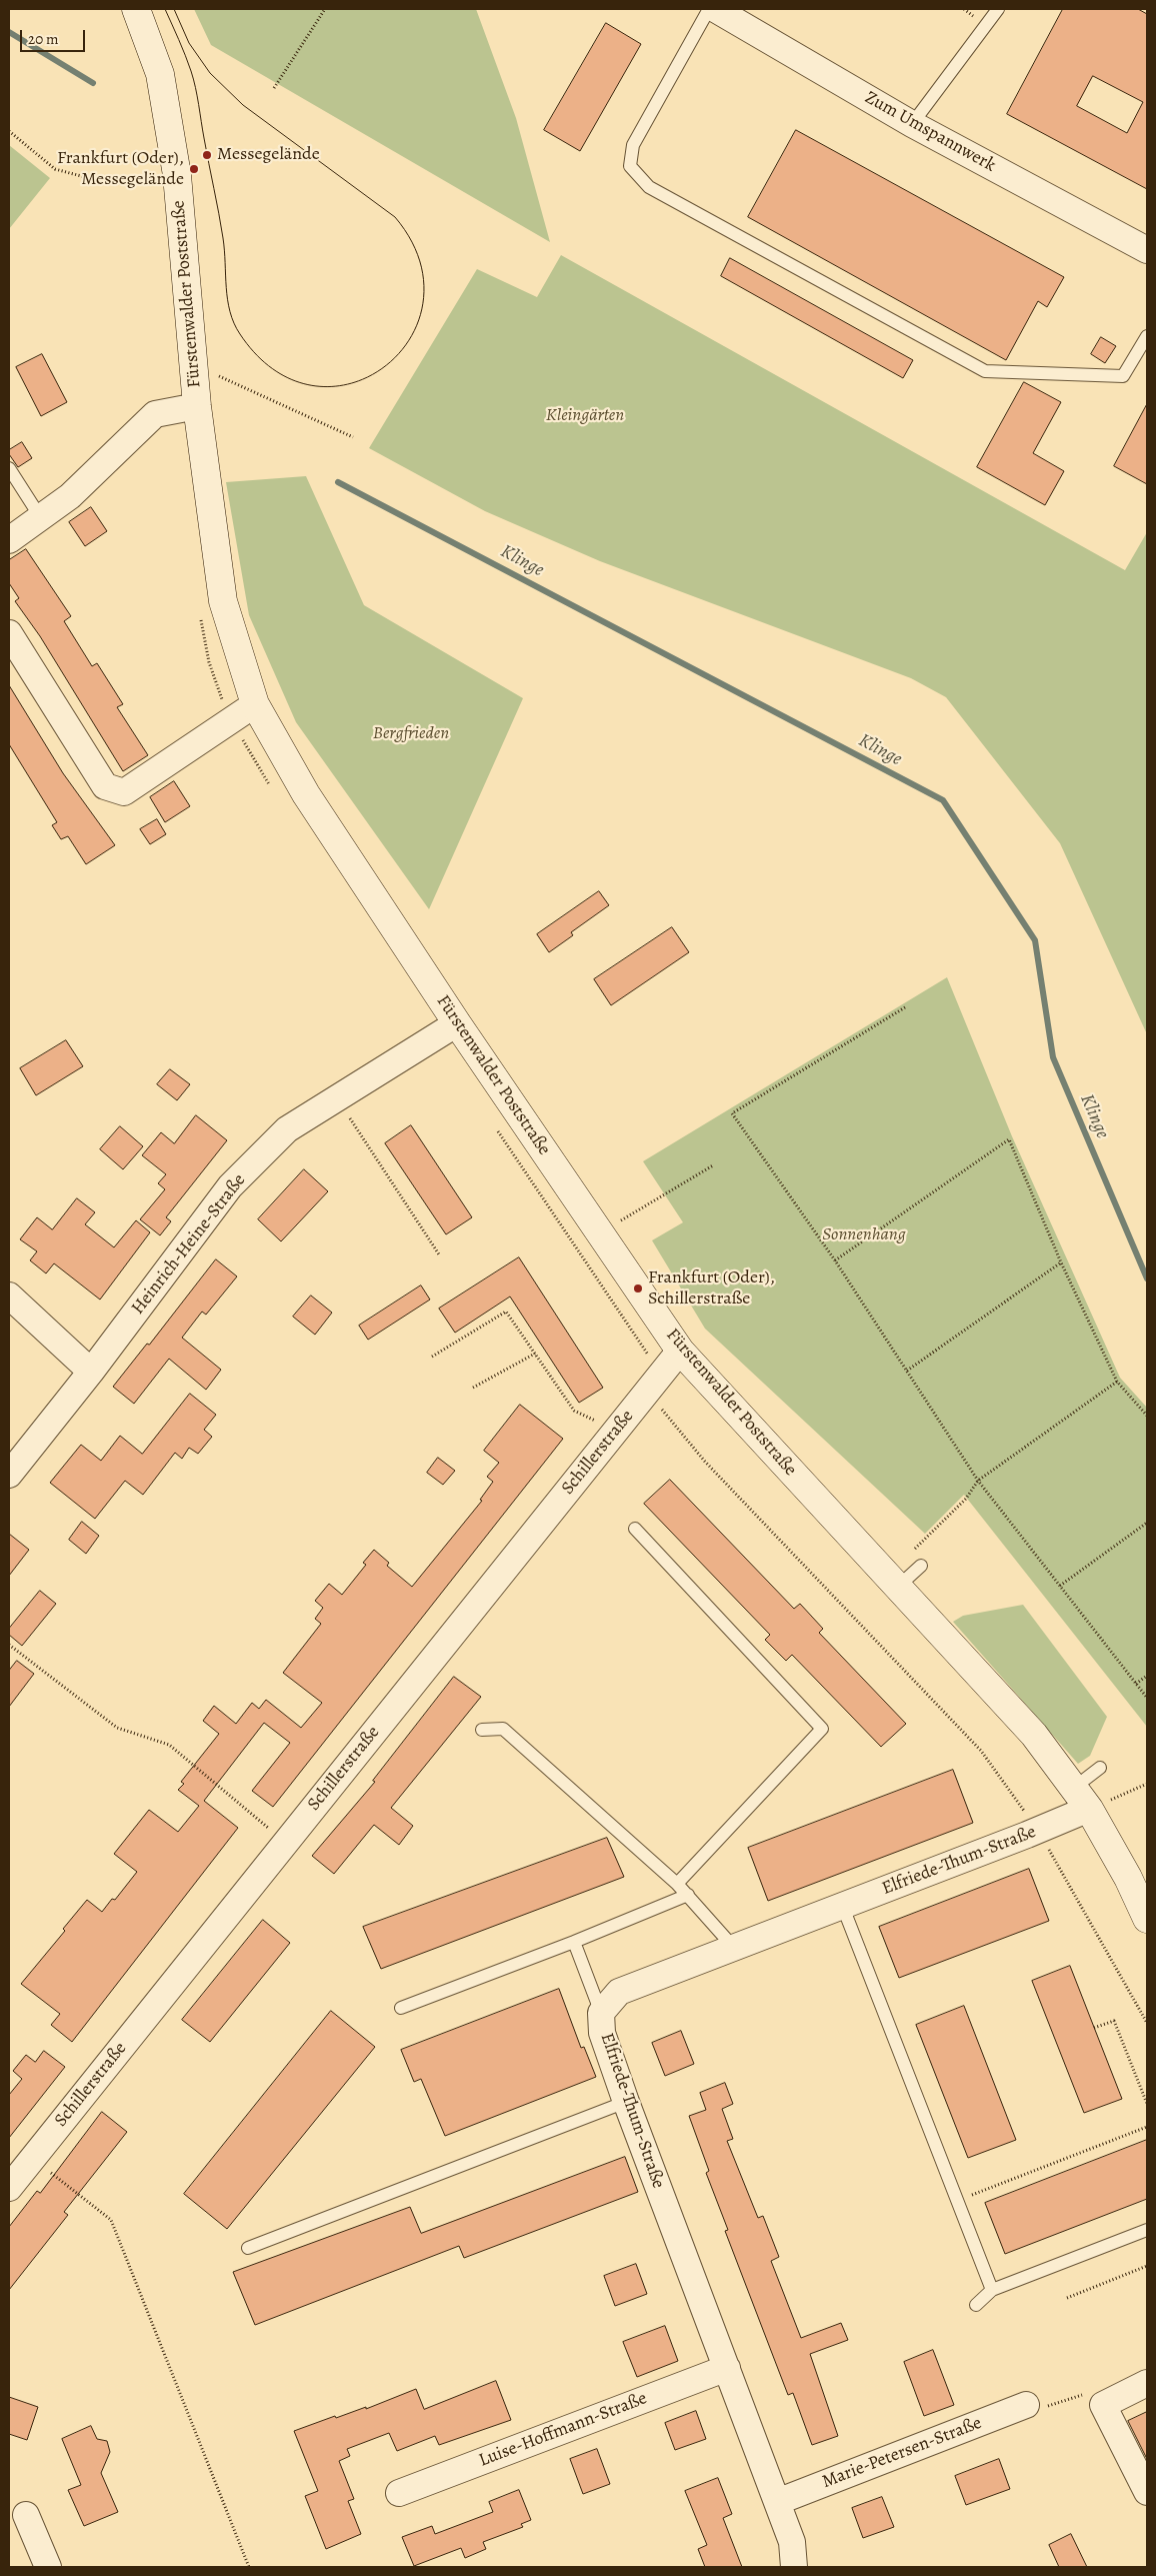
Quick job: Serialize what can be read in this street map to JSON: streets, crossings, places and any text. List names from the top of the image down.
{
  "streets": {
    "street": [
      "Zum Umspannwerk",
      "Fürstenwalder Poststraße",
      "Heinrich-Heine-Straße",
      "Schillerstraße",
      "Elfriede-Thum-Straße",
      "Luise-Hoffmann-Straße",
      "Marie-Petersen-Straße"
    ]
  },
  "crossings": [
    ["Fürstenwalder Poststraße", "Heinrich-Heine-Straße"],
    ["Fürstenwalder Poststraße", "Schillerstraße"],
    ["Fürstenwalder Poststraße", "Elfriede-Thum-Straße"],
    ["Elfriede-Thum-Straße", "Luise-Hoffmann-Straße"],
    ["Elfriede-Thum-Straße", "Marie-Petersen-Straße"]
  ],
  "water": ["Klinge"],
  "parks": ["Kleingärten", "Bergfrieden", "Sonnenhang"],
  "places": ["Messegelände", "Frankfurt (Oder), Messegelände", "Frankfurt (Oder), Schillerstraße"],
  "scale_bar": "20 m"
}
